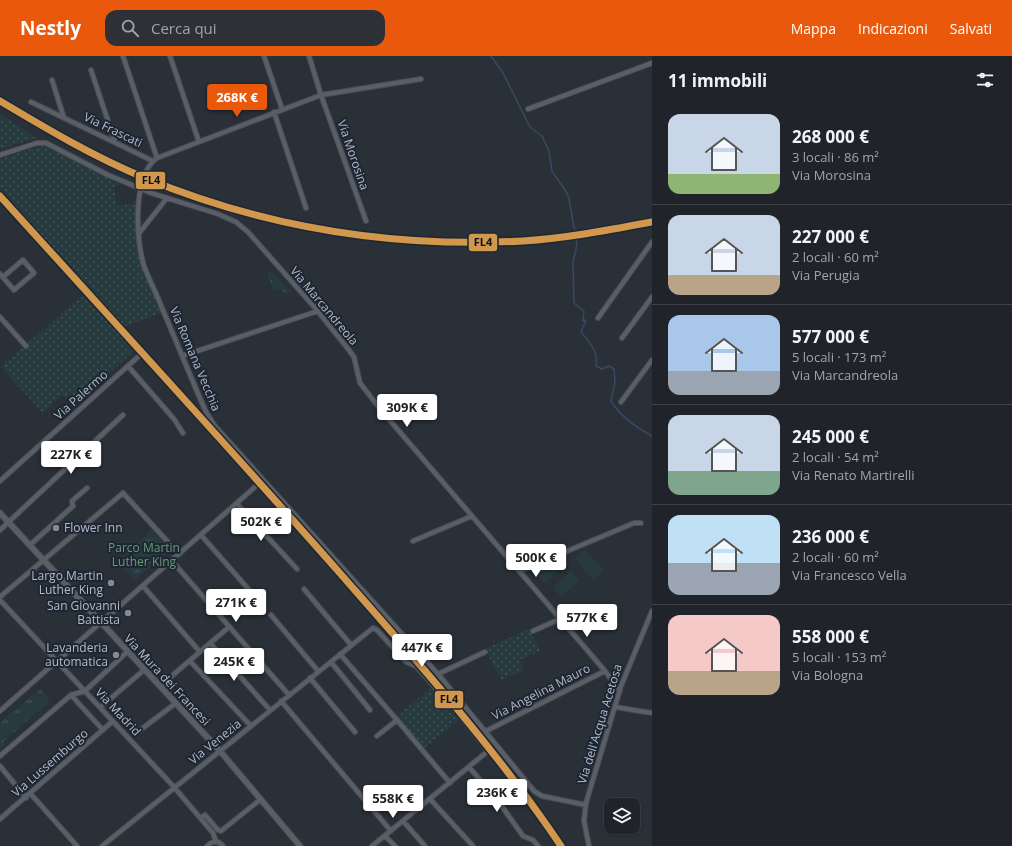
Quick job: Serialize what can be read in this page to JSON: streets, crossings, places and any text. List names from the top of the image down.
{
  "streets": {
    "street": [
      "Via Frascati",
      "Via Morosina",
      "Via Marcandreola",
      "Via Romana Vecchia",
      "Via Palermo",
      "Via Mura dei Francesi",
      "Via Angelina Mauro",
      "Via Madrid",
      "Via dell'Acqua Acetosa",
      "Via Venezia",
      "Via Lussemburgo"
    ]
  },
  "crossings": [
    ["Via Marcandreola", "Via Romana Vecchia"],
    ["Via Marcandreola", "Via Angelina Mauro"],
    ["Via Marcandreola", "Via dell'Acqua Acetosa"],
    ["Via Romana Vecchia", "Via Angelina Mauro"],
    ["Via Romana Vecchia", "Via dell'Acqua Acetosa"],
    ["Via Mura dei Francesi", "Via Venezia"],
    ["Via Madrid", "Via Venezia"],
    ["Via Madrid", "Via Lussemburgo"]
  ],
  "parks": ["Parco Martin Luther King"],
  "places": [
    "Flower Inn",
    "Largo Martin Luther King",
    "San Giovanni Battista",
    "Lavanderia automatica"
  ],
  "lines": ["transit line FL4"],
  "page": {
    "header": "Nestly",
    "search": "Cerca qui",
    "nav": ["Mappa", "Indicazioni", "Salvati"],
    "heading": "11 immobili",
    "price": [
      "268K €",
      "309K €",
      "227K €",
      "502K €",
      "500K €",
      "271K €",
      "577K €",
      "447K €",
      "245K €",
      "236K €",
      "558K €"
    ],
    "list": [
      {
        "name": "268 000 €",
        "note": "3 locali · 86 m² · Via Morosina"
      },
      {
        "name": "227 000 €",
        "note": "2 locali · 60 m² · Via Perugia"
      },
      {
        "name": "577 000 €",
        "note": "5 locali · 173 m² · Via Marcandreola"
      },
      {
        "name": "245 000 €",
        "note": "2 locali · 54 m² · Via Renato Martirelli"
      },
      {
        "name": "236 000 €",
        "note": "2 locali · 60 m² · Via Francesco Vella"
      },
      {
        "name": "558 000 €",
        "note": "5 locali · 153 m² · Via Bologna"
      }
    ]
  }
}
